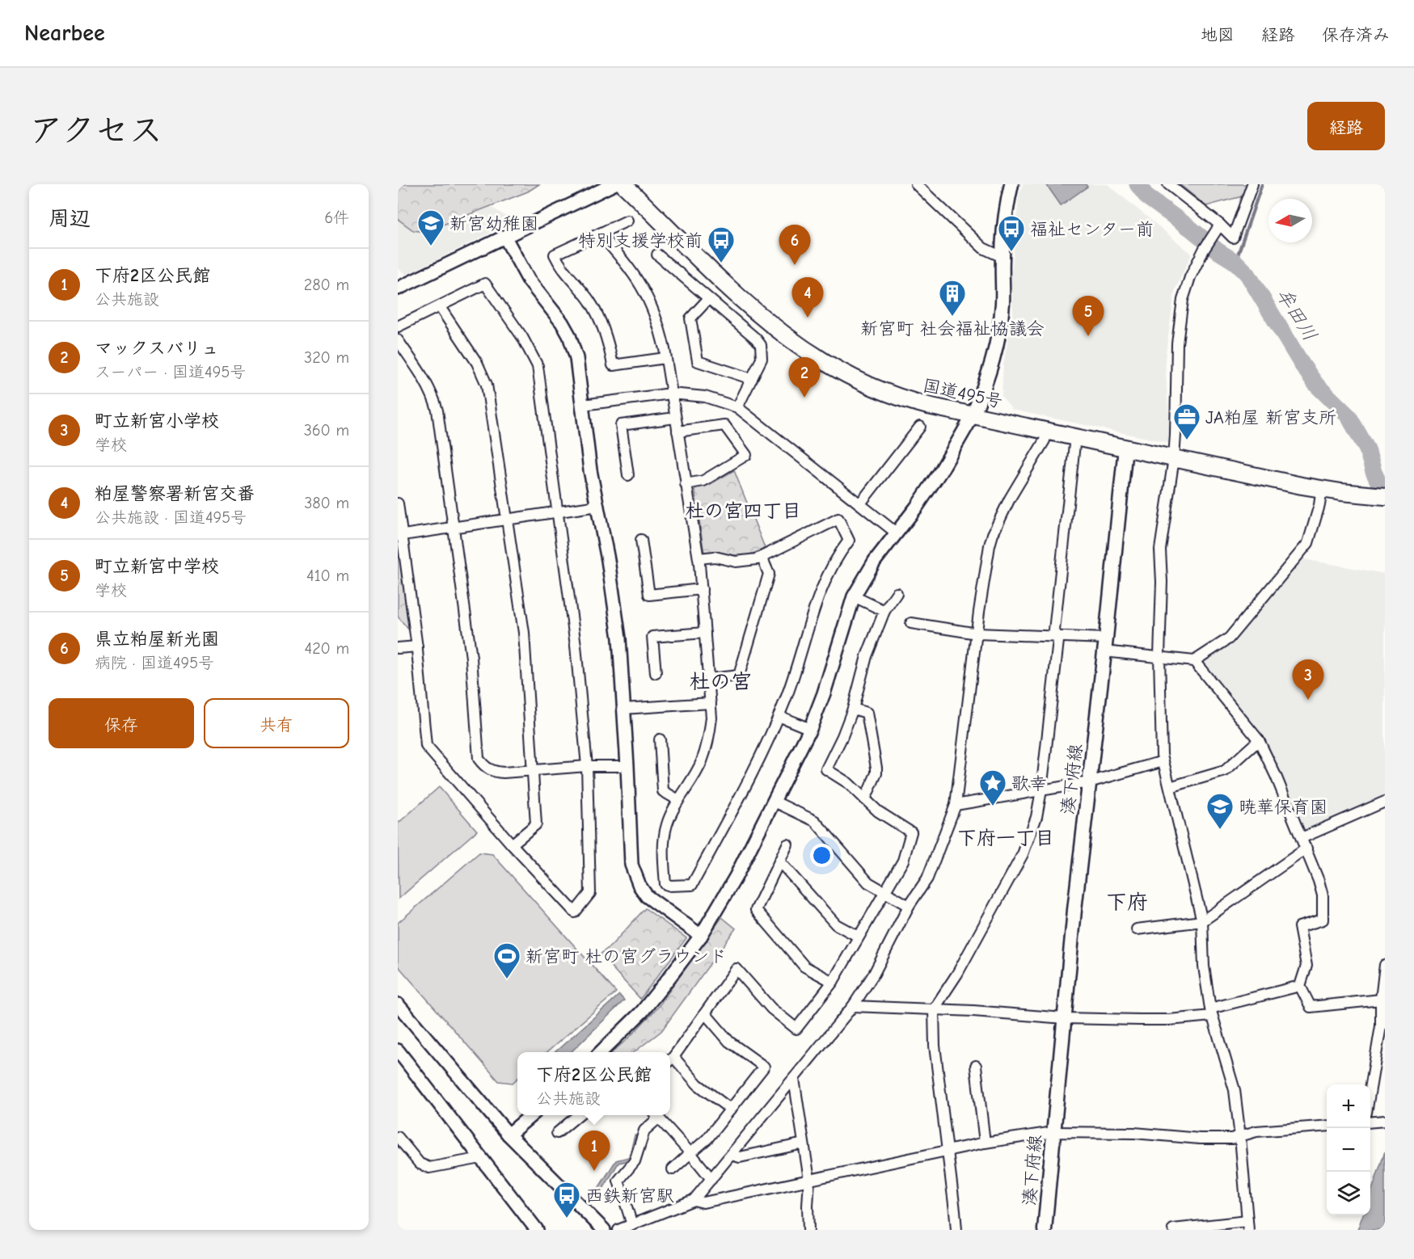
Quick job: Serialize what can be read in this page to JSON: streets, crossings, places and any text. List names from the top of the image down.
{
  "streets": {
    "highway": ["国道495号"],
    "main road": ["湊下府線"]
  },
  "crossings": [
    ["国道495号", "湊下府線"]
  ],
  "districts": [
    "杜の宮四丁目",
    "杜の宮",
    "下府一丁目",
    "下府"
  ],
  "water": ["牟田川"],
  "places": {
    "school or university": ["新宮幼稚園", "暁華保育園"],
    "bus stop": ["福祉センター前", "特別支援学校前", "西鉄新宮駅"],
    "building": ["新宮町 社会福祉協議会"],
    "office": ["JA粕屋 新宮支所"],
    "place": ["歌幸"],
    "sports": ["新宮町 杜の宮グラウンド"]
  },
  "north": "left",
  "page": {
    "header": "Nearbee",
    "nav": ["地図", "経路", "保存済み"],
    "title": "アクセス",
    "buttons": [
      "経路",
      ["保存", "共有"]
    ],
    "heading": ["周辺", "6件"],
    "pins": [
      "6",
      "4",
      "5",
      "2",
      "3",
      "1"
    ],
    "list": [
      {
        "mark": "1",
        "name": "下府2区公民館",
        "note": "公共施設",
        "value": "280 m"
      },
      {
        "mark": "2",
        "name": "マックスバリュ",
        "note": "スーパー · 国道495号",
        "value": "320 m"
      },
      {
        "mark": "3",
        "name": "町立新宮小学校",
        "note": "学校",
        "value": "360 m"
      },
      {
        "mark": "4",
        "name": "粕屋警察署新宮交番",
        "note": "公共施設 · 国道495号",
        "value": "380 m"
      },
      {
        "mark": "5",
        "name": "町立新宮中学校",
        "note": "学校",
        "value": "410 m"
      },
      {
        "mark": "6",
        "name": "県立粕屋新光園",
        "note": "病院 · 国道495号",
        "value": "420 m"
      }
    ],
    "popup": ["下府2区公民館", "公共施設"],
    "map_buttons": ["+", "−"]
  }
}
